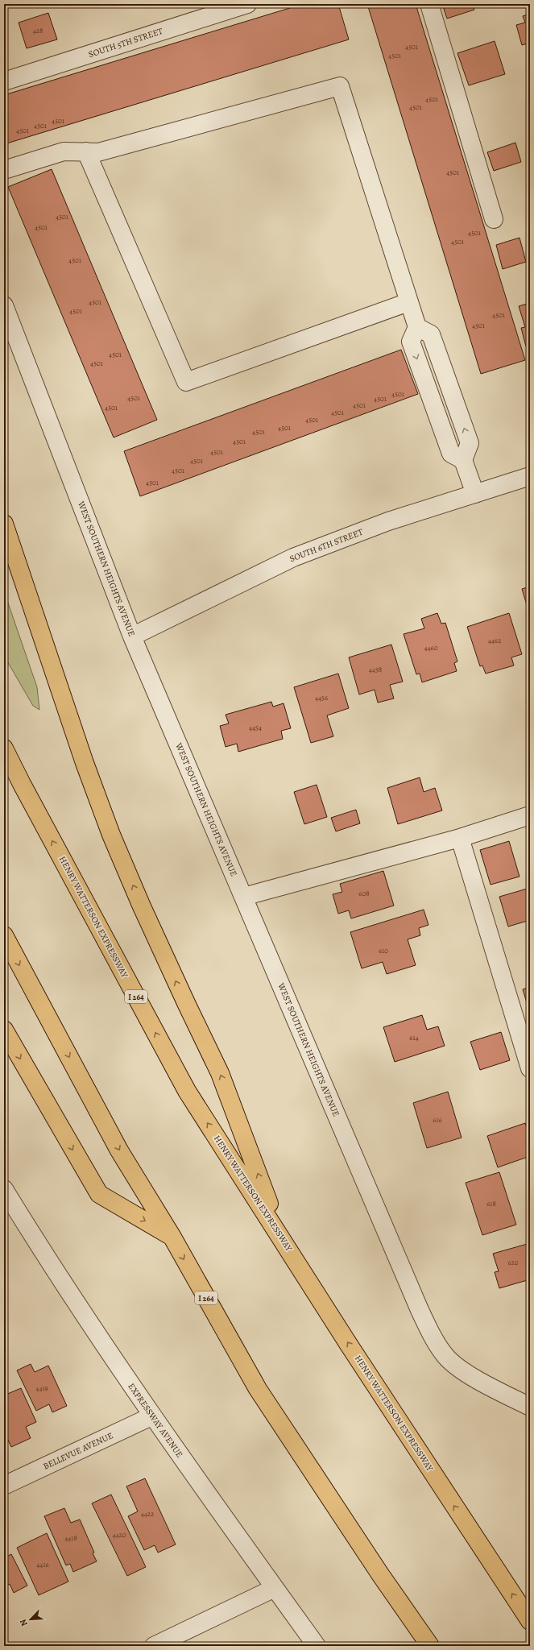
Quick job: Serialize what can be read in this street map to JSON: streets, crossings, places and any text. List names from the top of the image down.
{
  "streets": {
    "highway": ["HENRY WATTERSON EXPRESSWAY", "I 264"],
    "street": [
      "SOUTH 5TH STREET",
      "SOUTH 6TH STREET",
      "WEST SOUTHERN HEIGHTS AVENUE",
      "EXPRESSWAY AVENUE",
      "BELLEVUE AVENUE"
    ]
  },
  "crossings": [
    ["SOUTH 6TH STREET", "WEST SOUTHERN HEIGHTS AVENUE"],
    ["EXPRESSWAY AVENUE", "BELLEVUE AVENUE"]
  ],
  "house_numbers": [
    "428",
    "4501",
    "4501",
    "4501",
    "4501",
    "4501",
    "4501",
    "4501",
    "4501",
    "4501",
    "4501",
    "4501",
    "4501",
    "4501",
    "4501",
    "4501",
    "4501",
    "4501",
    "4501",
    "4501",
    "4501",
    "4501",
    "4501",
    "4501",
    "4501",
    "4501",
    "4501",
    "4501",
    "4501",
    "4501",
    "4501",
    "4501",
    "4501",
    "4501",
    "4462",
    "4460",
    "4458",
    "4456",
    "4454",
    "608",
    "610",
    "614",
    "616",
    "618",
    "620",
    "4419",
    "4422",
    "4420",
    "4418",
    "4416"
  ],
  "north": "bottom left"
}
